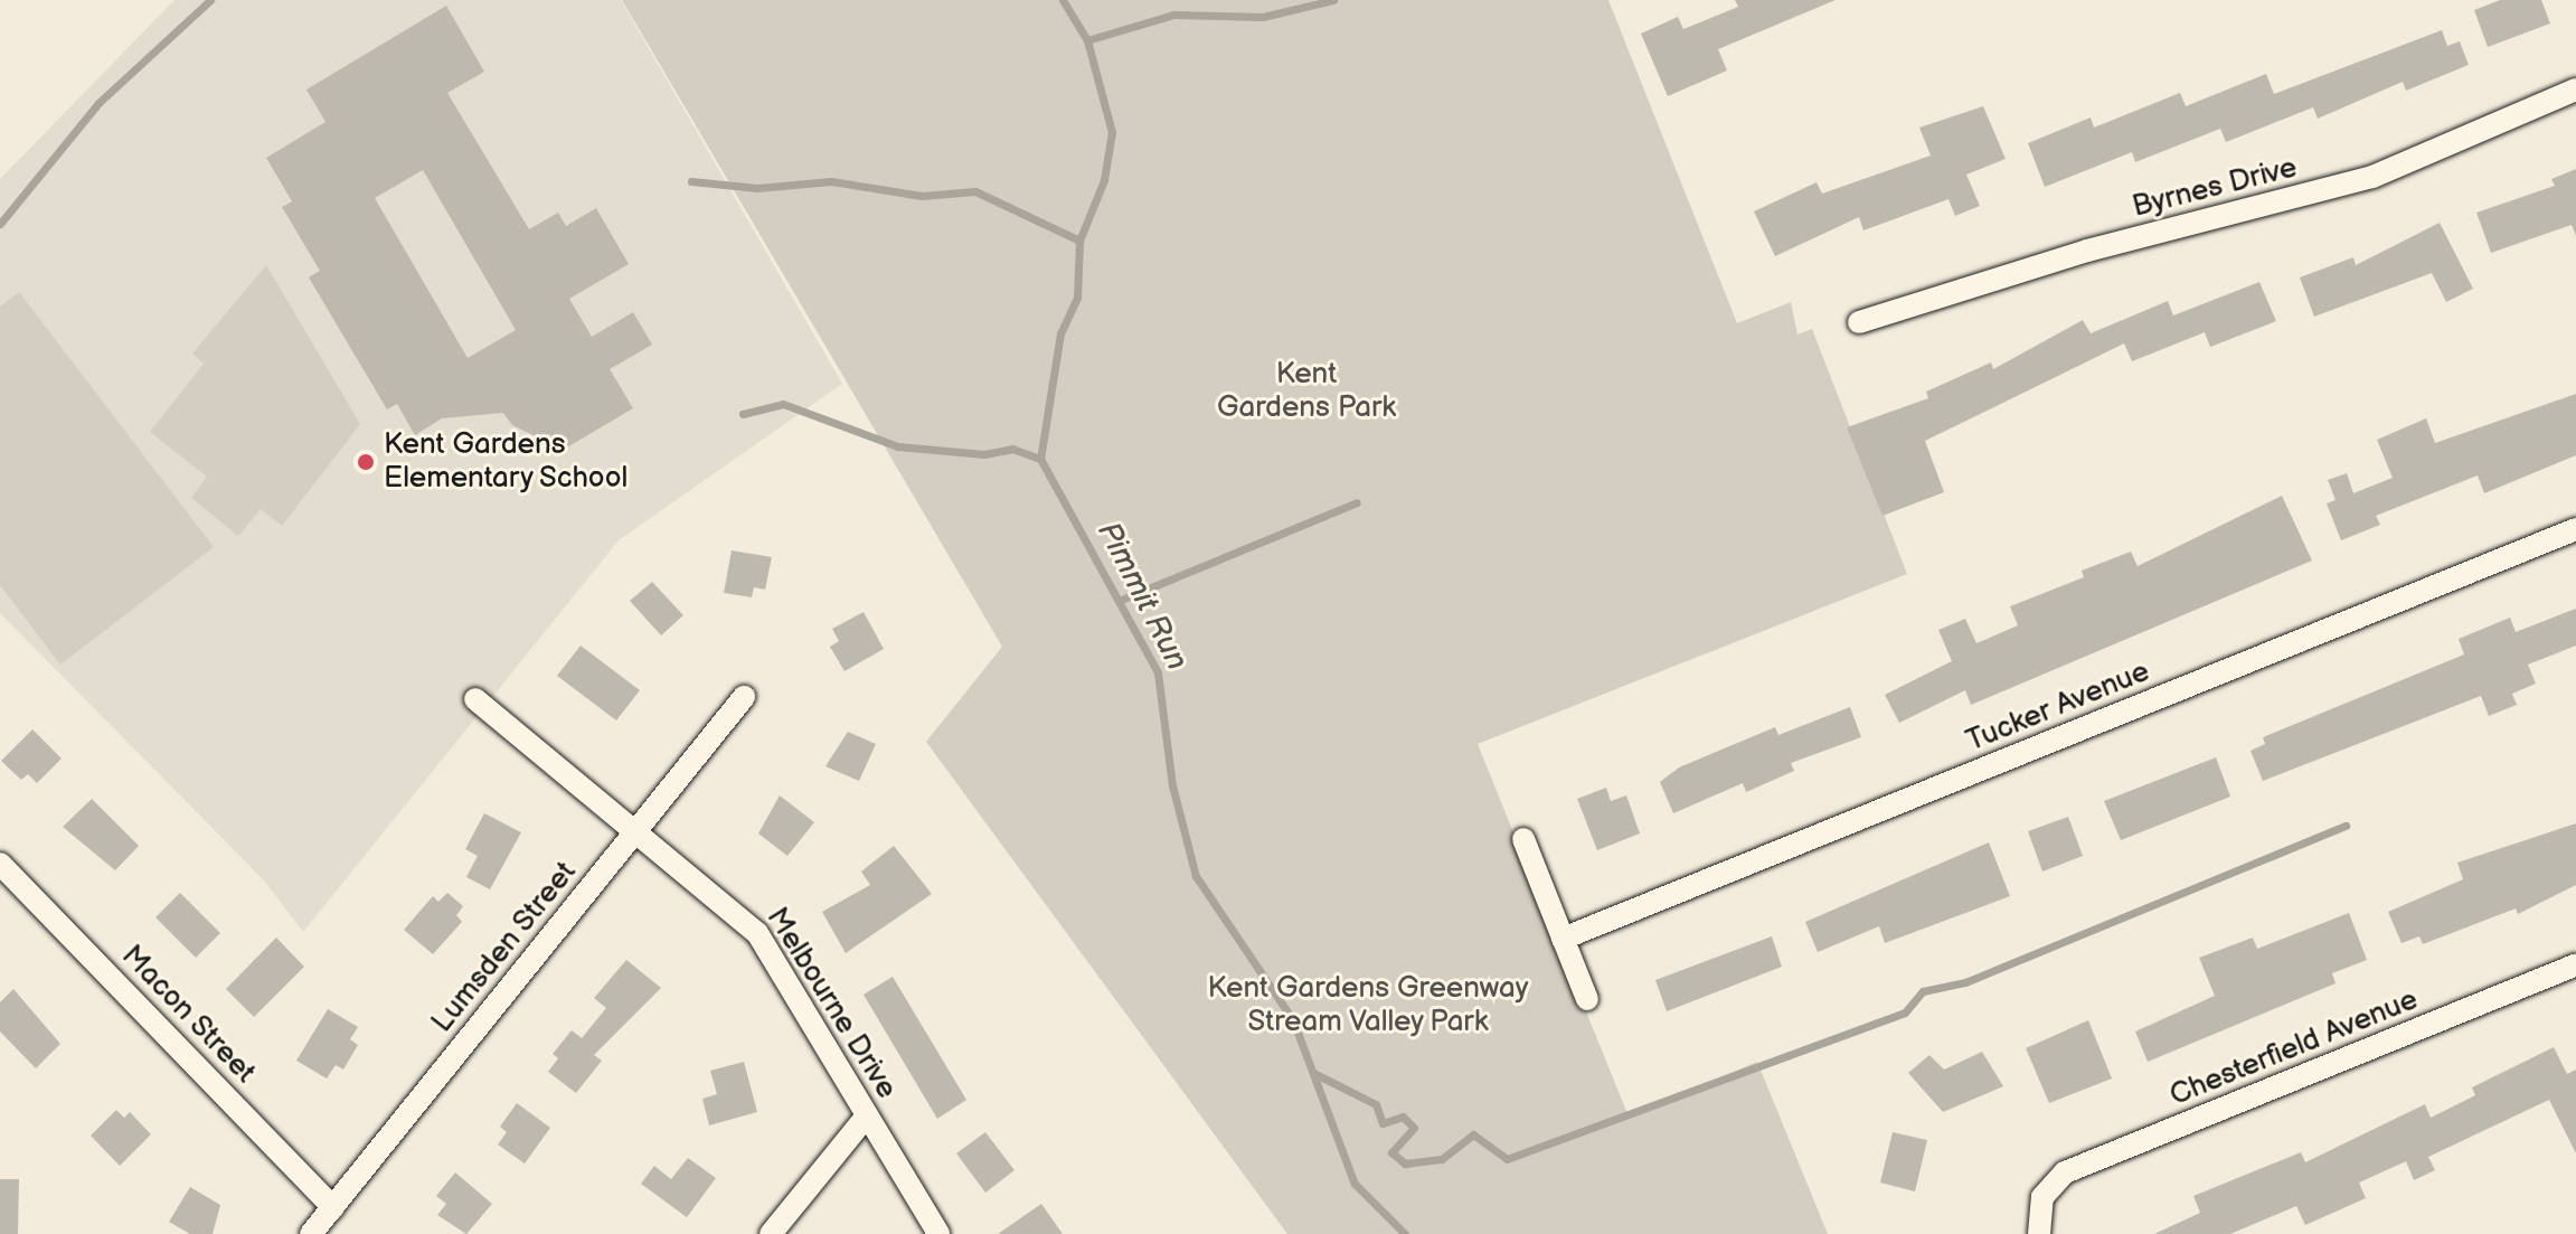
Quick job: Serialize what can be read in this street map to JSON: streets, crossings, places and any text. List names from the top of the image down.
{
  "streets": {
    "street": [
      "Byrnes Drive",
      "Tucker Avenue",
      "Lumsden Street",
      "Melbourne Drive",
      "Macon Street",
      "Chesterfield Avenue"
    ]
  },
  "crossings": [
    ["Lumsden Street", "Melbourne Drive"],
    ["Lumsden Street", "Macon Street"]
  ],
  "water": ["Pimmit Run"],
  "parks": ["Kent Gardens Park", "Kent Gardens Greenway Stream Valley Park"],
  "places": ["Kent Gardens Elementary School"]
}
